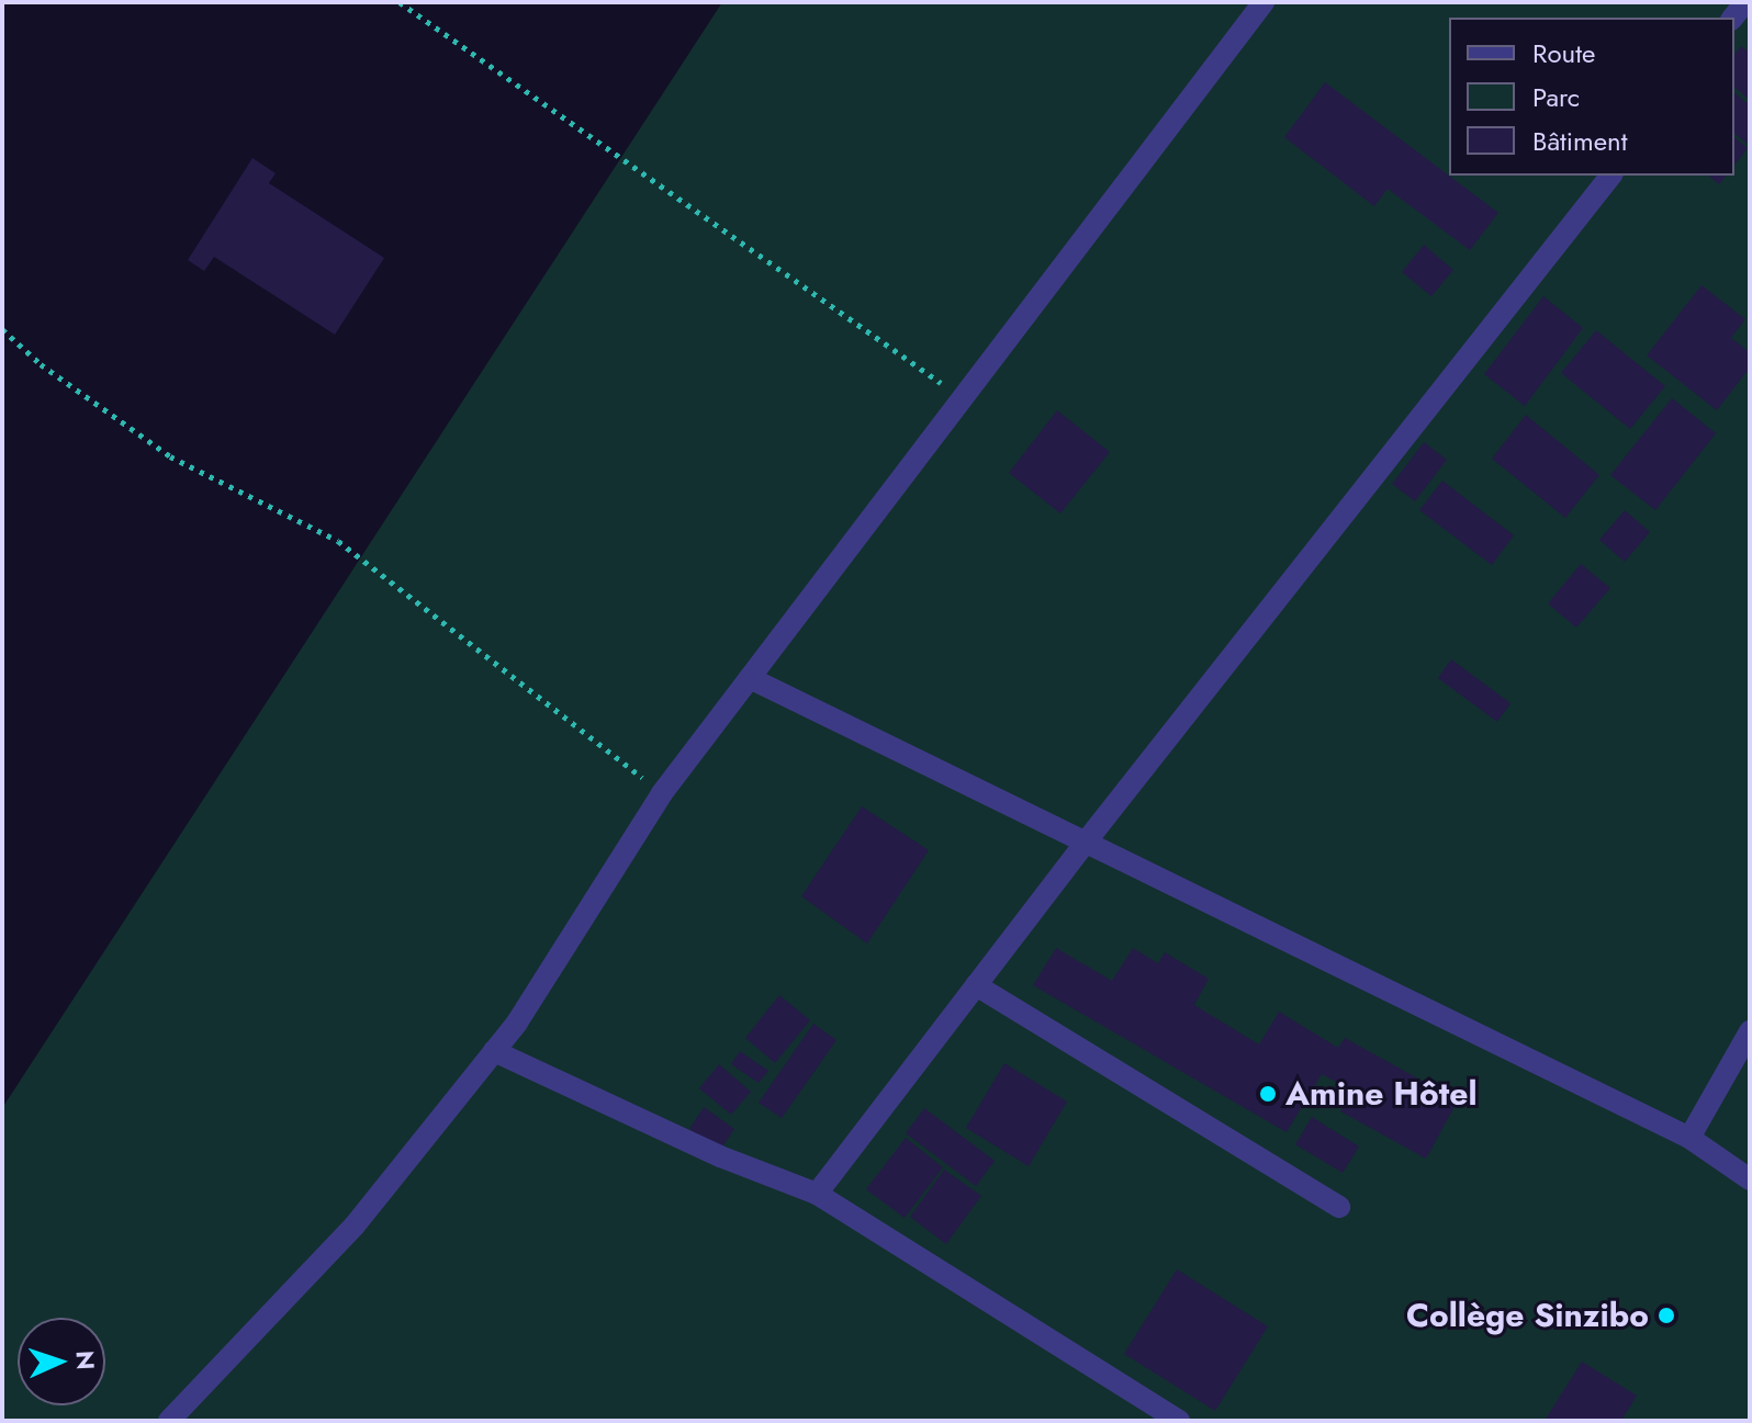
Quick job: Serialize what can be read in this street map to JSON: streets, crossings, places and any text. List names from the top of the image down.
{
  "places": ["Amine Hôtel", "Collège Sinzibo"],
  "legend": ["Route", "Parc", "Bâtiment"],
  "north": "right"
}
